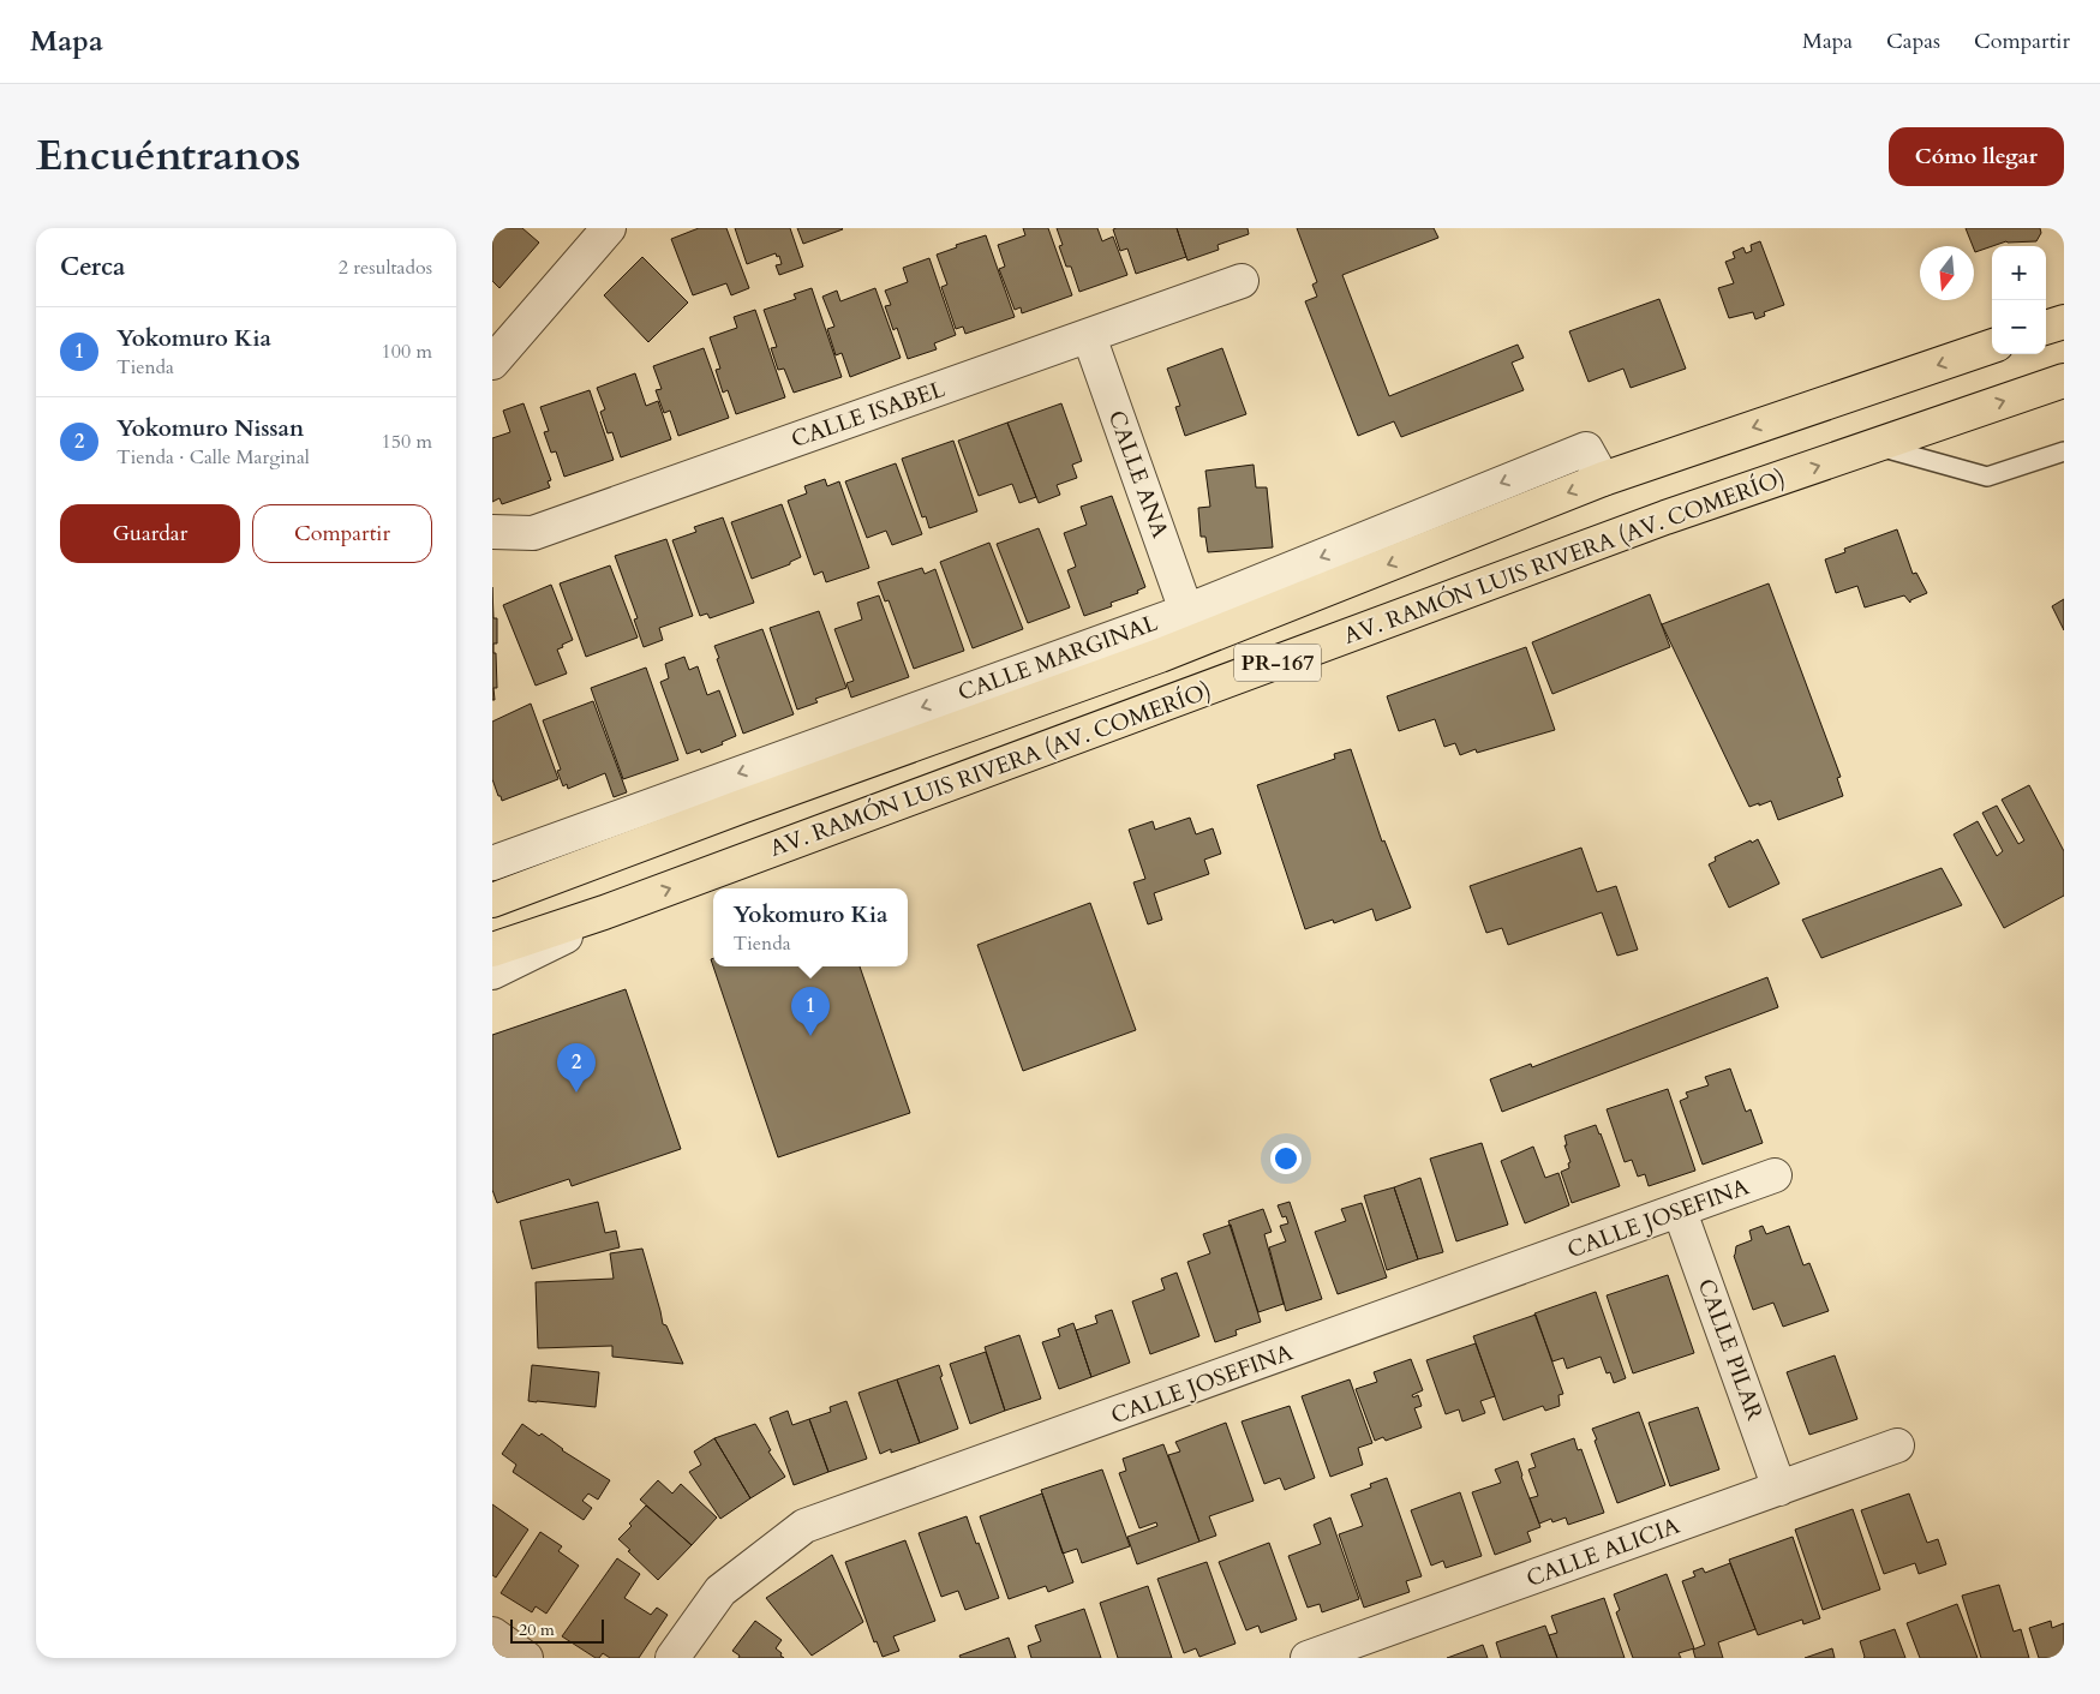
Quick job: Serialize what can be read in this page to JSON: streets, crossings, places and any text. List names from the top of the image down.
{
  "streets": {
    "main road": ["AV. RAMÓN LUIS RIVERA (AV. COMERÍO)", "PR-167"],
    "street": [
      "CALLE ISABEL",
      "CALLE ANA",
      "CALLE MARGINAL",
      "CALLE JOSEFINA",
      "CALLE PILAR",
      "CALLE ALICIA"
    ]
  },
  "crossings": [
    ["CALLE ISABEL", "CALLE ANA"],
    ["CALLE ANA", "CALLE MARGINAL"],
    ["CALLE MARGINAL", "PR-167"],
    ["CALLE JOSEFINA", "CALLE PILAR"],
    ["CALLE PILAR", "CALLE ALICIA"]
  ],
  "one_way": ["CALLE MARGINAL"],
  "scale_bar": "20 m",
  "north": "bottom",
  "page": {
    "header": "Mapa",
    "nav": ["Mapa", "Capas", "Compartir"],
    "title": "Encuéntranos",
    "buttons": [
      "Cómo llegar",
      ["Guardar", "Compartir"]
    ],
    "heading": ["Cerca", "2 resultados"],
    "map_buttons": ["+", "−"],
    "list": [
      {
        "mark": "1",
        "name": "Yokomuro Kia",
        "note": "Tienda",
        "value": "100 m"
      },
      {
        "mark": "2",
        "name": "Yokomuro Nissan",
        "note": "Tienda · Calle Marginal",
        "value": "150 m"
      }
    ],
    "popup": ["Yokomuro Kia", "Tienda"],
    "pins": ["1", "2"],
    "scale": "20 m"
  }
}
